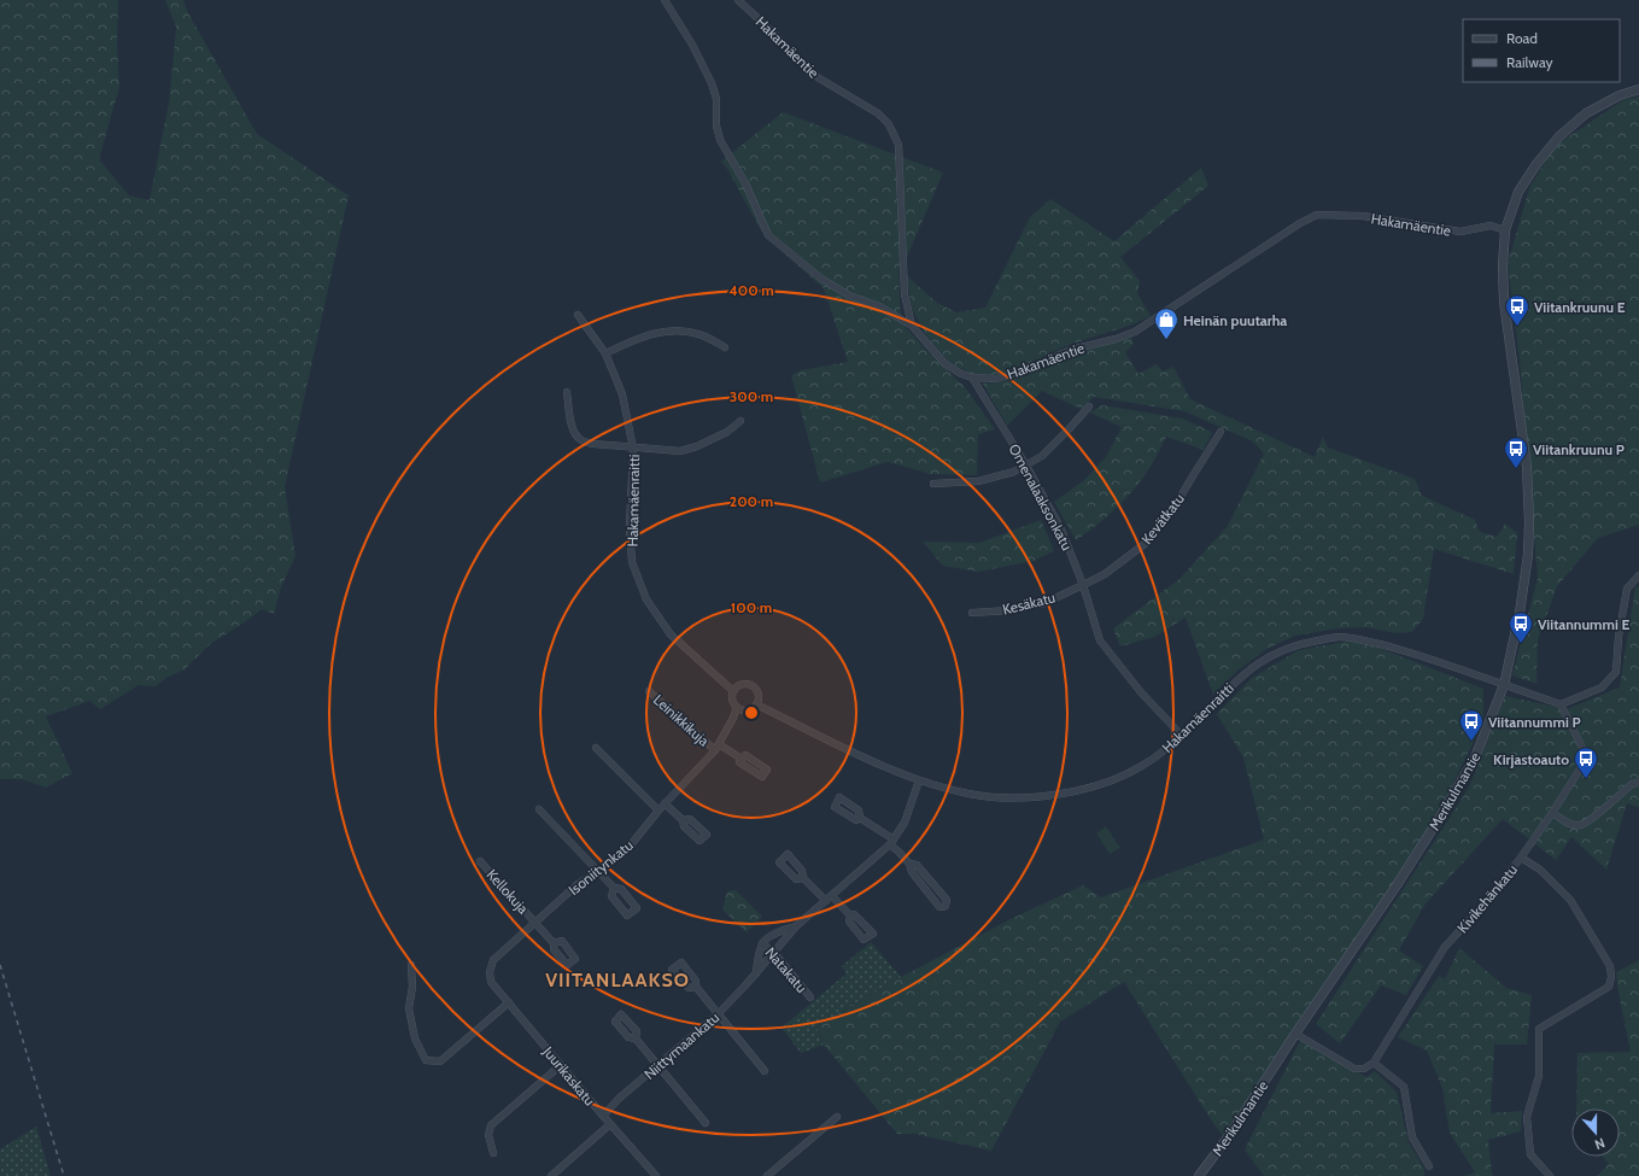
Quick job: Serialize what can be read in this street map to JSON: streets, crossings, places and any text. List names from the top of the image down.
{
  "streets": {
    "street": [
      "Hakamäentie",
      "Omenalaaksonkatu",
      "Hakamäenraitti",
      "Kevätkatu",
      "Kesäkatu",
      "Leinikkikuja",
      "Merikulmantie",
      "Isoniitynkatu",
      "Kellokuja",
      "Kivikehänkatu",
      "Natakatu",
      "Niittymaankatu",
      "Juurikaskatu"
    ]
  },
  "crossings": [
    ["Hakamäentie", "Omenalaaksonkatu"],
    ["Hakamäentie", "Merikulmantie"],
    ["Omenalaaksonkatu", "Hakamäenraitti"],
    ["Omenalaaksonkatu", "Kevätkatu"],
    ["Omenalaaksonkatu", "Kesäkatu"],
    ["Hakamäenraitti", "Merikulmantie"],
    ["Hakamäenraitti", "Isoniitynkatu"],
    ["Hakamäenraitti", "Niittymaankatu"],
    ["Kevätkatu", "Kesäkatu"],
    ["Leinikkikuja", "Isoniitynkatu"],
    ["Isoniitynkatu", "Kellokuja"],
    ["Isoniitynkatu", "Juurikaskatu"],
    ["Natakatu", "Niittymaankatu"],
    ["Niittymaankatu", "Juurikaskatu"]
  ],
  "districts": ["VIITANLAAKSO"],
  "places": {
    "bus stop": [
      "Viitankruunu E",
      "Viitankruunu P",
      "Viitannummi E",
      "Viitannummi P",
      "Kirjastoauto"
    ],
    "shop": ["Heinän puutarha"]
  },
  "legend": ["Road", "Railway"],
  "north": "bottom",
  "rings": [
    "400 m",
    "300 m",
    "200 m",
    "100 m"
  ]
}
